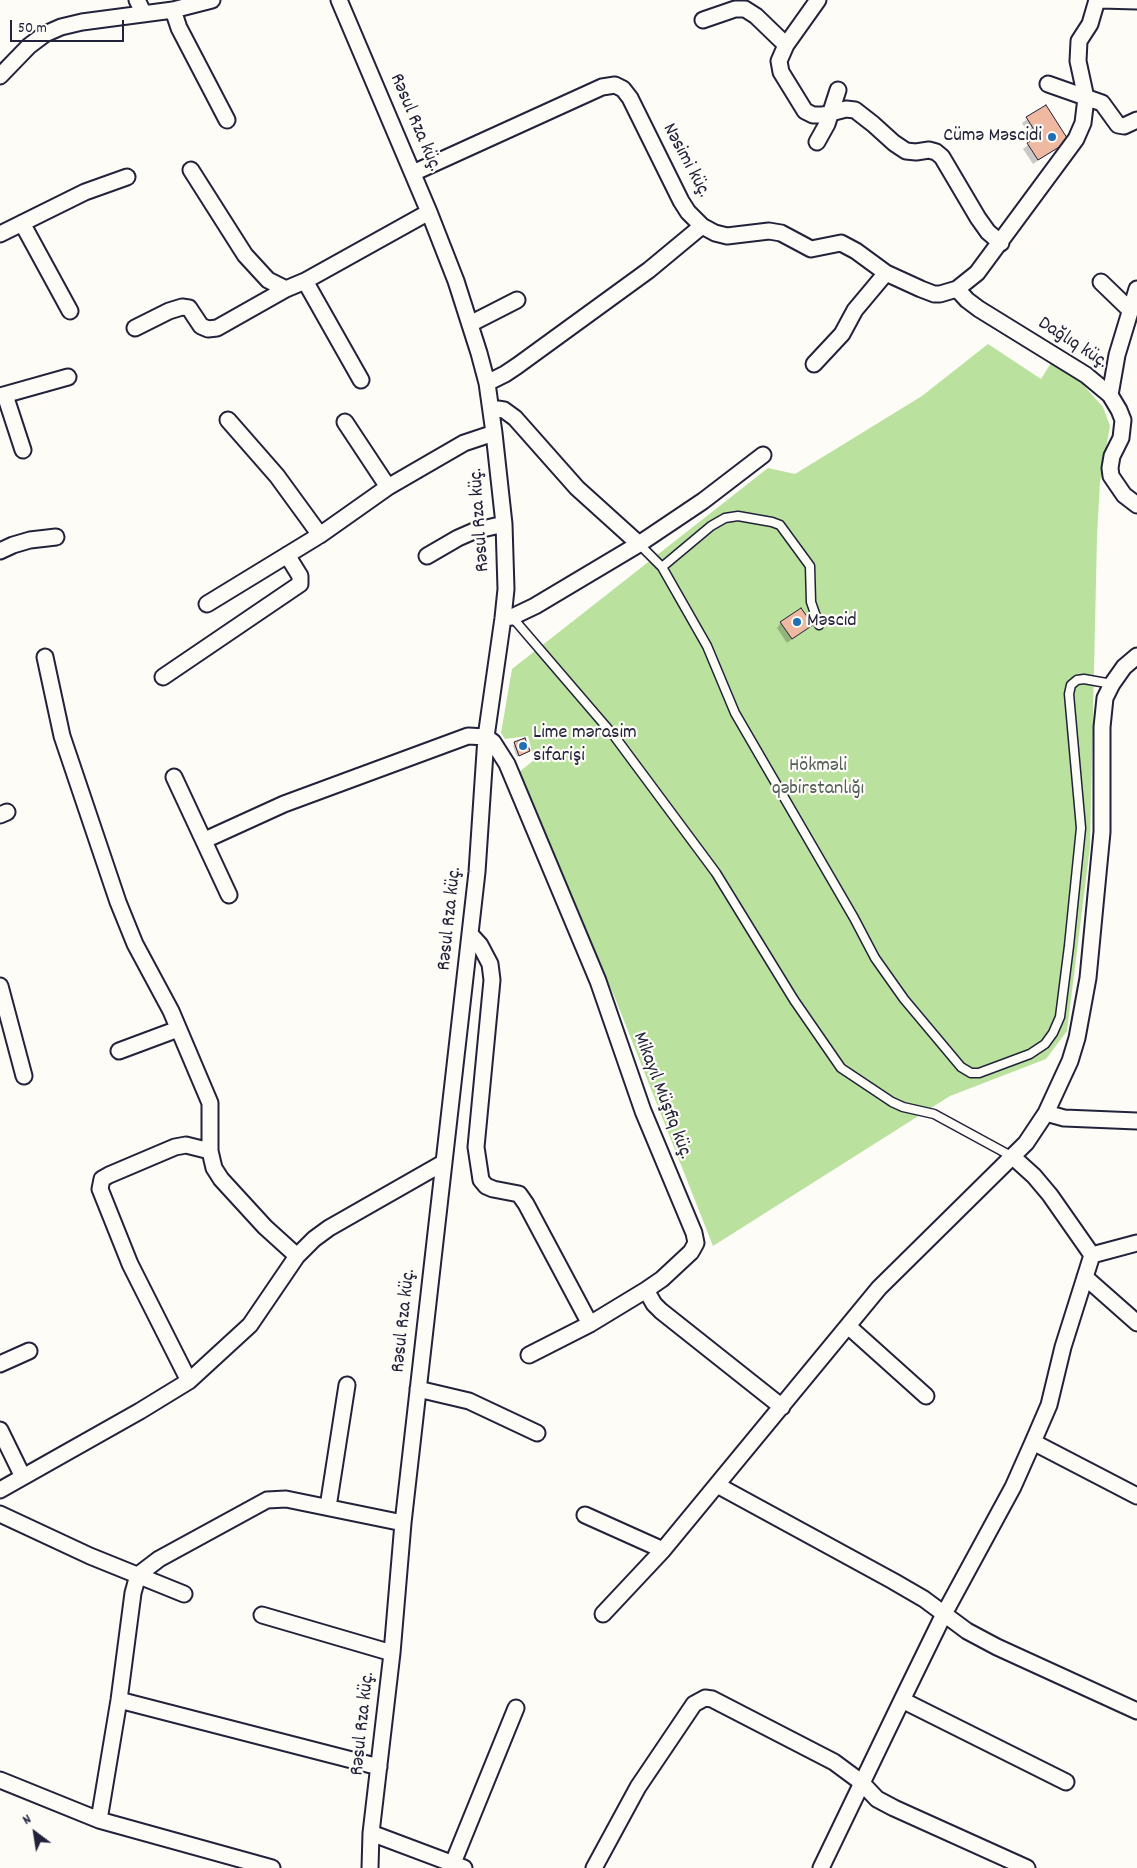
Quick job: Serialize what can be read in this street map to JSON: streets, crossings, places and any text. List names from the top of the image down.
{
  "streets": {
    "street": [
      "Rəsul Rza küç.",
      "Nəsimi küç.",
      "Dağlıq küç.",
      "Mikayıl Müşfiq küç."
    ]
  },
  "crossings": [
    ["Rəsul Rza küç.", "Nəsimi küç."],
    ["Rəsul Rza küç.", "Mikayıl Müşfiq küç."],
    ["Nəsimi küç.", "Dağlıq küç."]
  ],
  "parks": ["Hökməli qəbirstanlığı"],
  "places": ["Cümə Məscidi", "Məscid", "Lime mərasim sifarişi"],
  "scale_bar": "50 m",
  "north": "top left"
}
